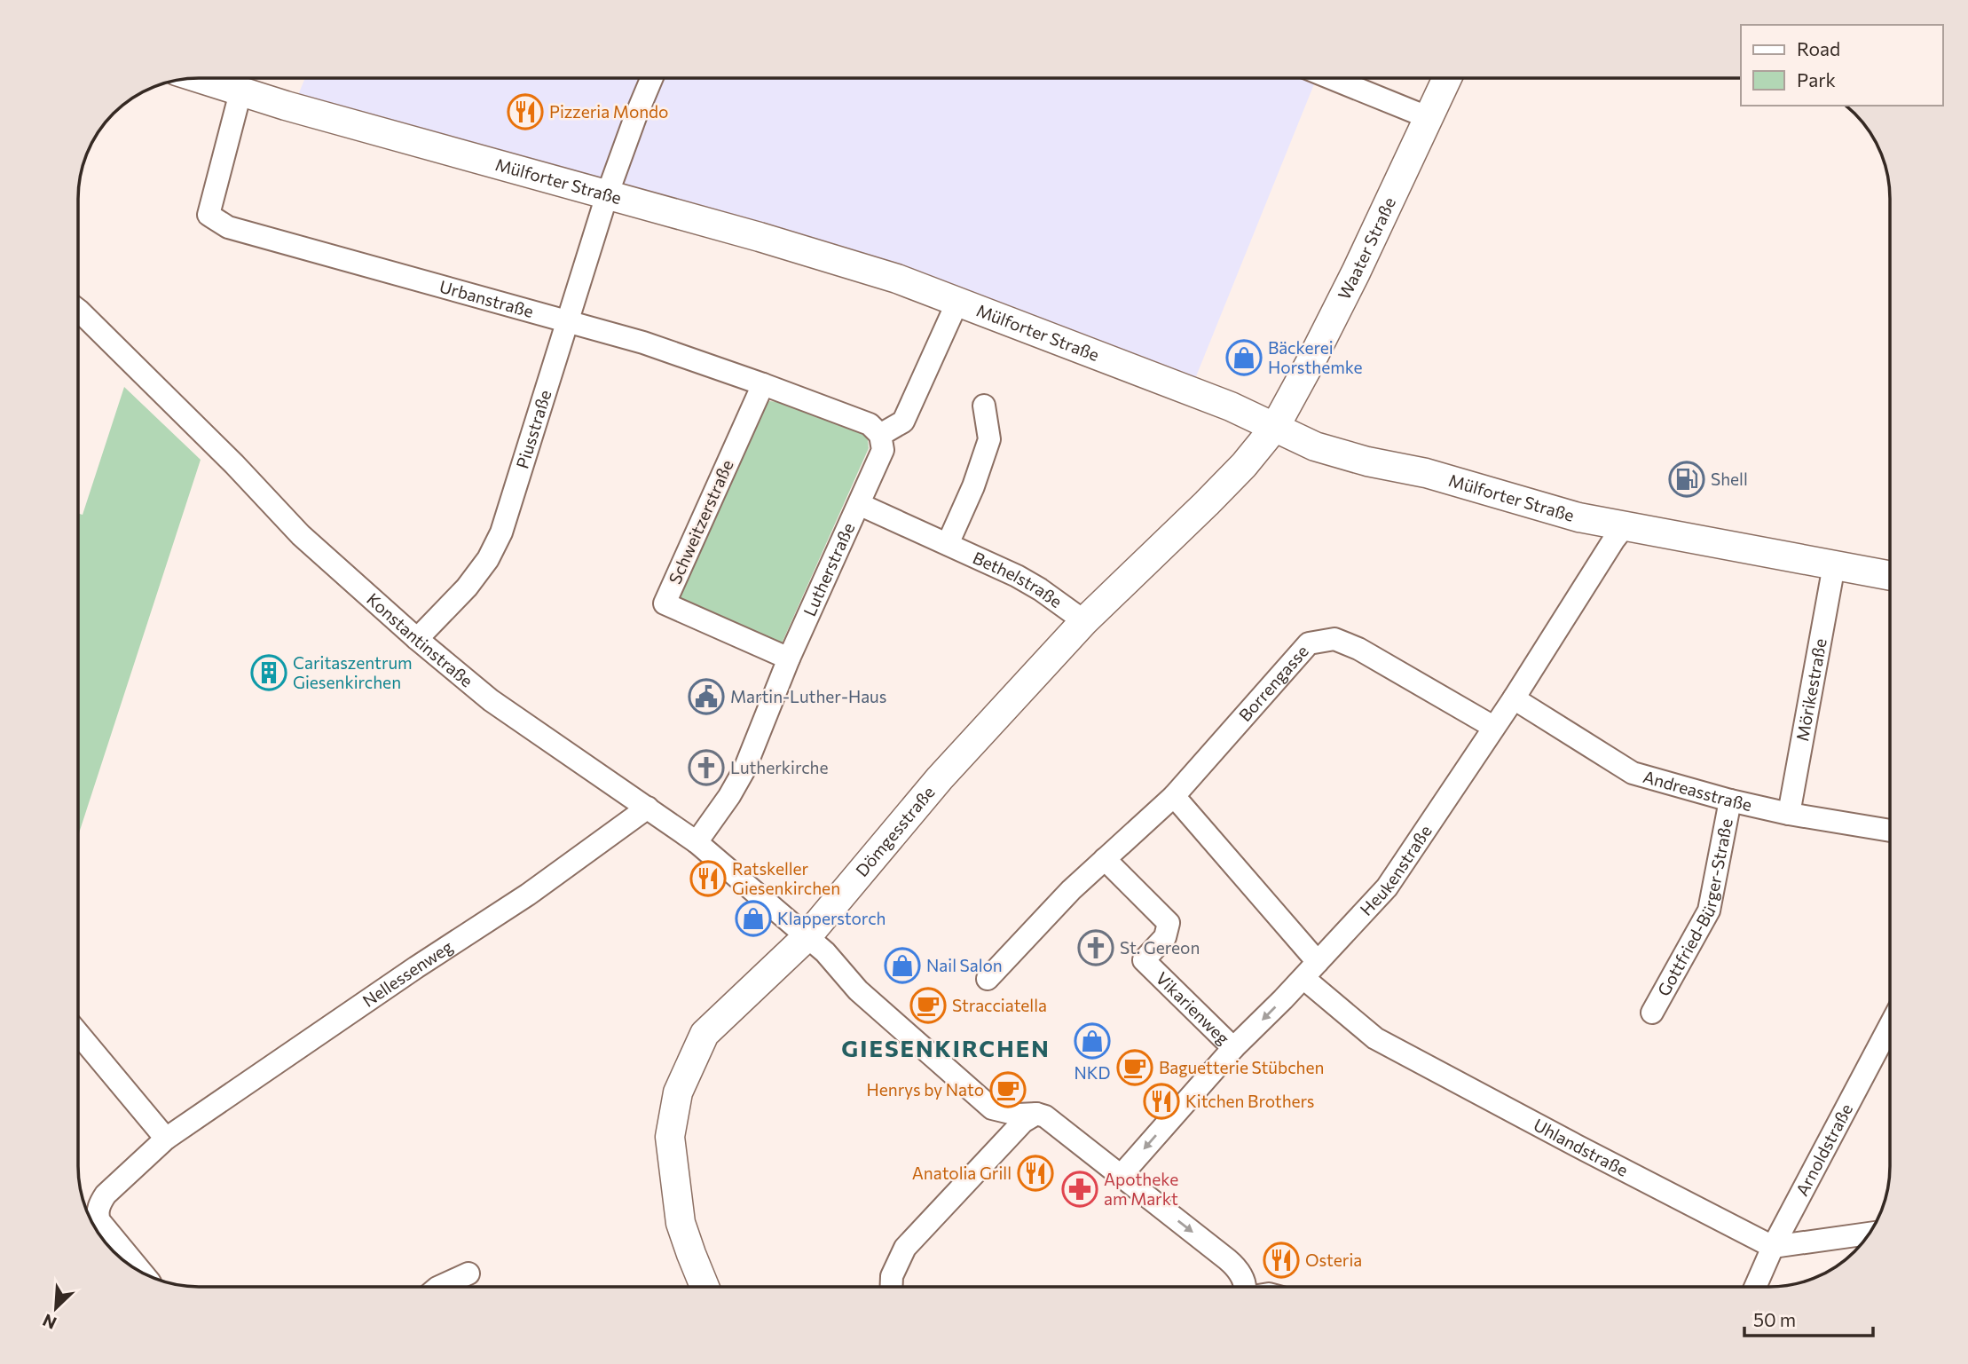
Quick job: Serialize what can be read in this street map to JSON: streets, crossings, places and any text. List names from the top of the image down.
{
  "streets": {
    "main road": ["Mülforter Straße", "Waater Straße", "Dömgesstraße"],
    "street": [
      "Urbanstraße",
      "Piusstraße",
      "Schweitzerstraße",
      "Lutherstraße",
      "Bethelstraße",
      "Konstantinstraße",
      "Borrengasse",
      "Mörikestraße",
      "Andreasstraße",
      "Heukenstraße",
      "Gottfried-Bürger-Straße",
      "Nellessenweg",
      "Vikarienweg",
      "Uhlandstraße",
      "Arnoldstraße"
    ]
  },
  "crossings": [
    ["Mülforter Straße", "Waater Straße"],
    ["Mülforter Straße", "Urbanstraße"],
    ["Mülforter Straße", "Piusstraße"],
    ["Mülforter Straße", "Mörikestraße"],
    ["Mülforter Straße", "Dömgesstraße"],
    ["Mülforter Straße", "Heukenstraße"],
    ["Waater Straße", "Dömgesstraße"],
    ["Urbanstraße", "Piusstraße"],
    ["Urbanstraße", "Schweitzerstraße"],
    ["Urbanstraße", "Lutherstraße"],
    ["Piusstraße", "Konstantinstraße"],
    ["Schweitzerstraße", "Lutherstraße"],
    ["Lutherstraße", "Bethelstraße"],
    ["Lutherstraße", "Konstantinstraße"],
    ["Bethelstraße", "Dömgesstraße"],
    ["Konstantinstraße", "Dömgesstraße"],
    ["Konstantinstraße", "Nellessenweg"],
    ["Borrengasse", "Heukenstraße"],
    ["Borrengasse", "Vikarienweg"],
    ["Mörikestraße", "Andreasstraße"],
    ["Andreasstraße", "Heukenstraße"],
    ["Andreasstraße", "Gottfried-Bürger-Straße"],
    ["Heukenstraße", "Vikarienweg"],
    ["Heukenstraße", "Uhlandstraße"],
    ["Uhlandstraße", "Arnoldstraße"]
  ],
  "districts": ["GIESENKIRCHEN"],
  "places": {
    "restaurant": [
      "Pizzeria Mondo",
      "Ratskeller Giesenkirchen",
      "Kitchen Brothers",
      "Anatolia Grill",
      "Osteria"
    ],
    "shop": [
      "Bäckerei Horsthemke",
      "Klapperstorch",
      "Nail Salon",
      "NKD"
    ],
    "fuel station": ["Shell"],
    "building": ["Caritaszentrum Giesenkirchen"],
    "public building": ["Martin-Luther-Haus"],
    "church": ["Lutherkirche", "St. Gereon"],
    "cafe": ["Stracciatella", "Baguetterie Stübchen", "Henrys by Nato"],
    "pharmacy": ["Apotheke am Markt"]
  },
  "legend": ["Road", "Park"],
  "scale_bar": "50 m",
  "north": "bottom left"
}
